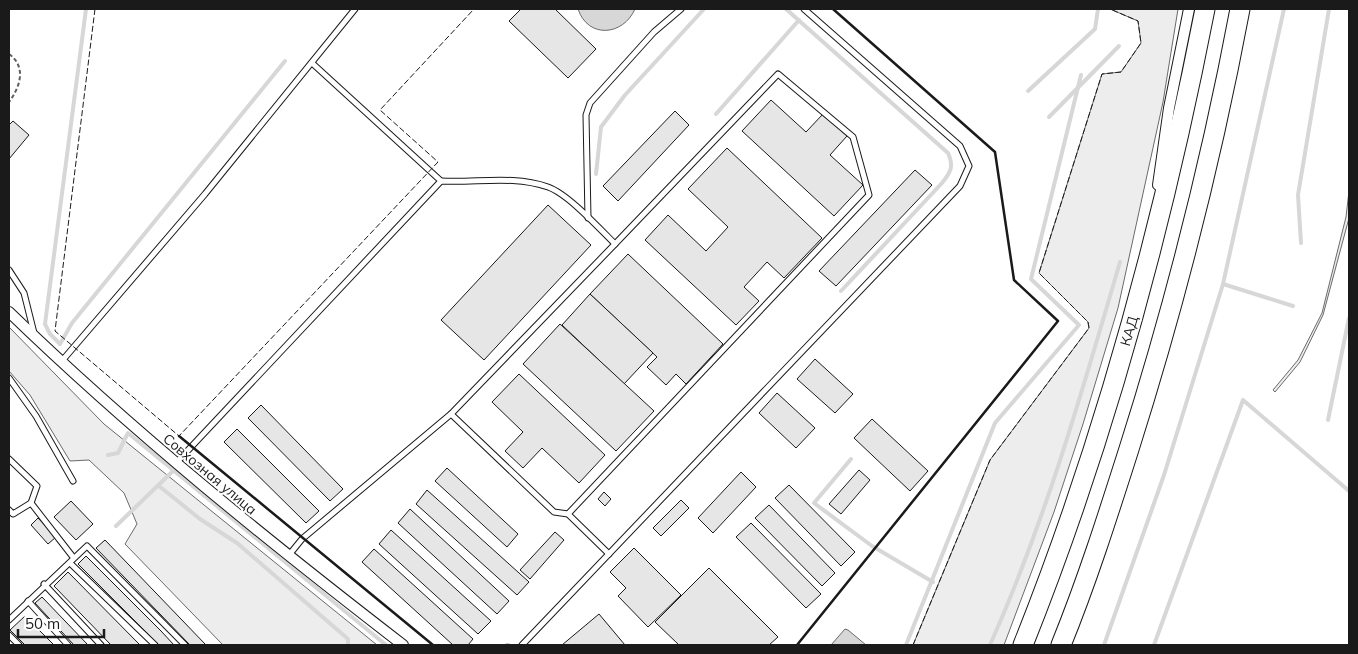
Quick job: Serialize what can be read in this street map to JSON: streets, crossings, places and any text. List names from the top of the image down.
{
  "streets": {
    "highway": ["КАД"],
    "street": ["Совхозная улица"]
  },
  "scale_bar": "50 m"
}
